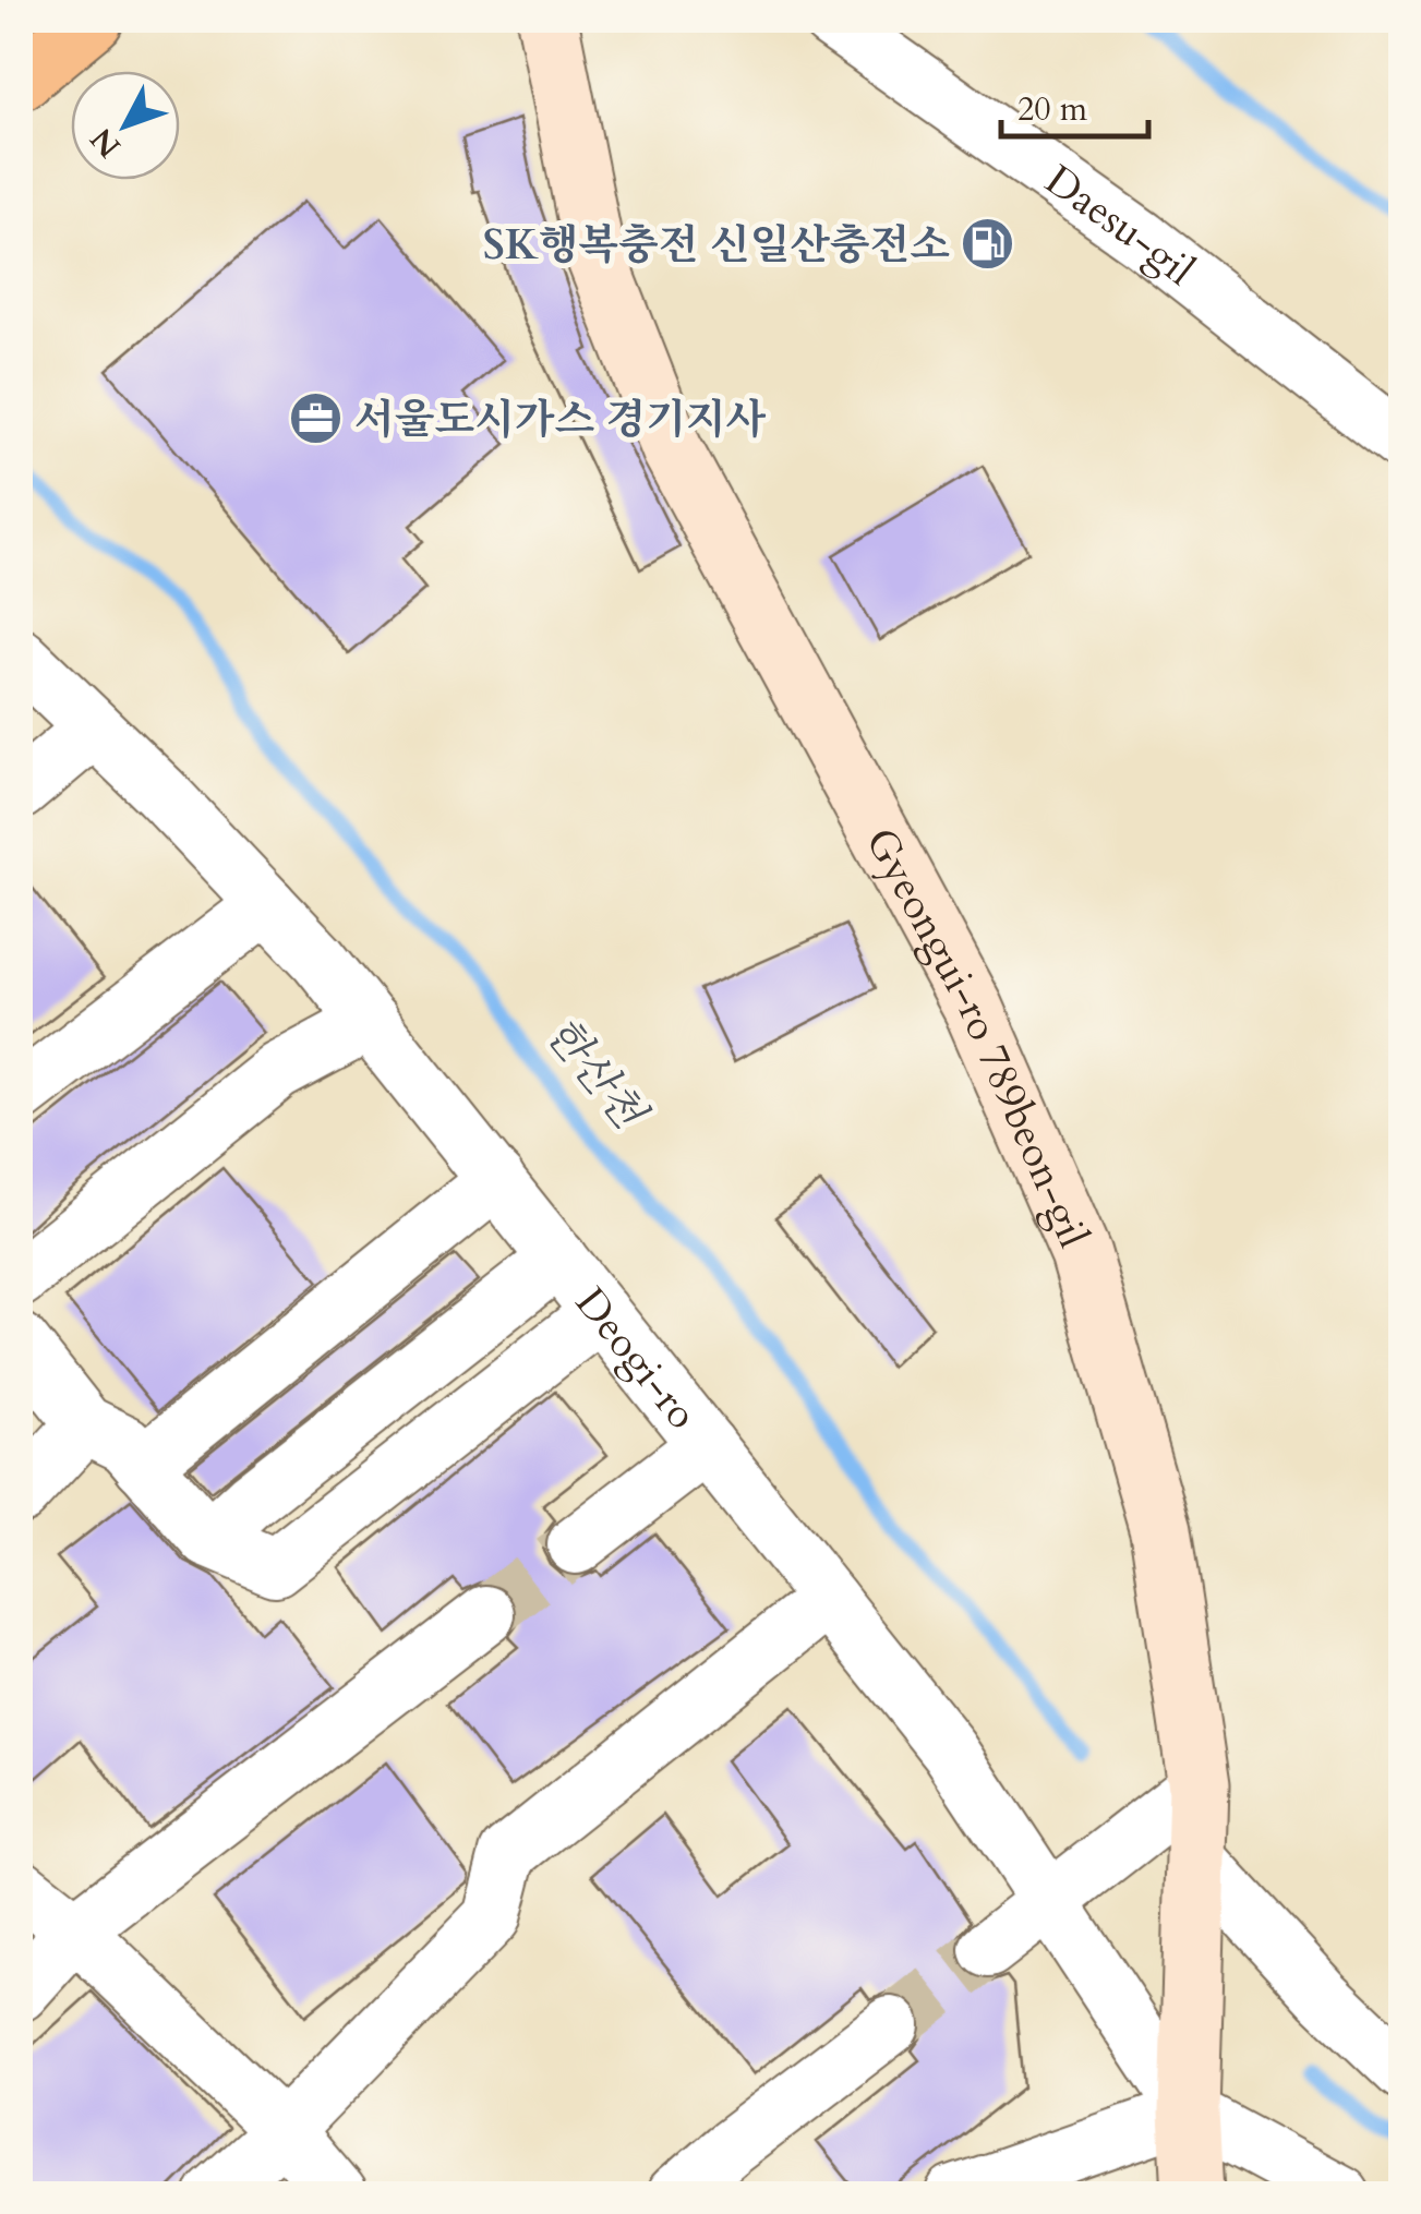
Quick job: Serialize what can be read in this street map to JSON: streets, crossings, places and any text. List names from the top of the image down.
{
  "streets": {
    "main road": ["Gyeongui-ro 789beon-gil"],
    "street": ["Daesu-gil", "Deogi-ro"]
  },
  "crossings": [
    ["Gyeongui-ro 789beon-gil", "Deogi-ro"]
  ],
  "water": ["한산천"],
  "places": {
    "fuel station": ["SK행복충전 신일산충전소"],
    "office": ["서울도시가스 경기지사"]
  },
  "scale_bar": "20 m",
  "north": "bottom left"
}
